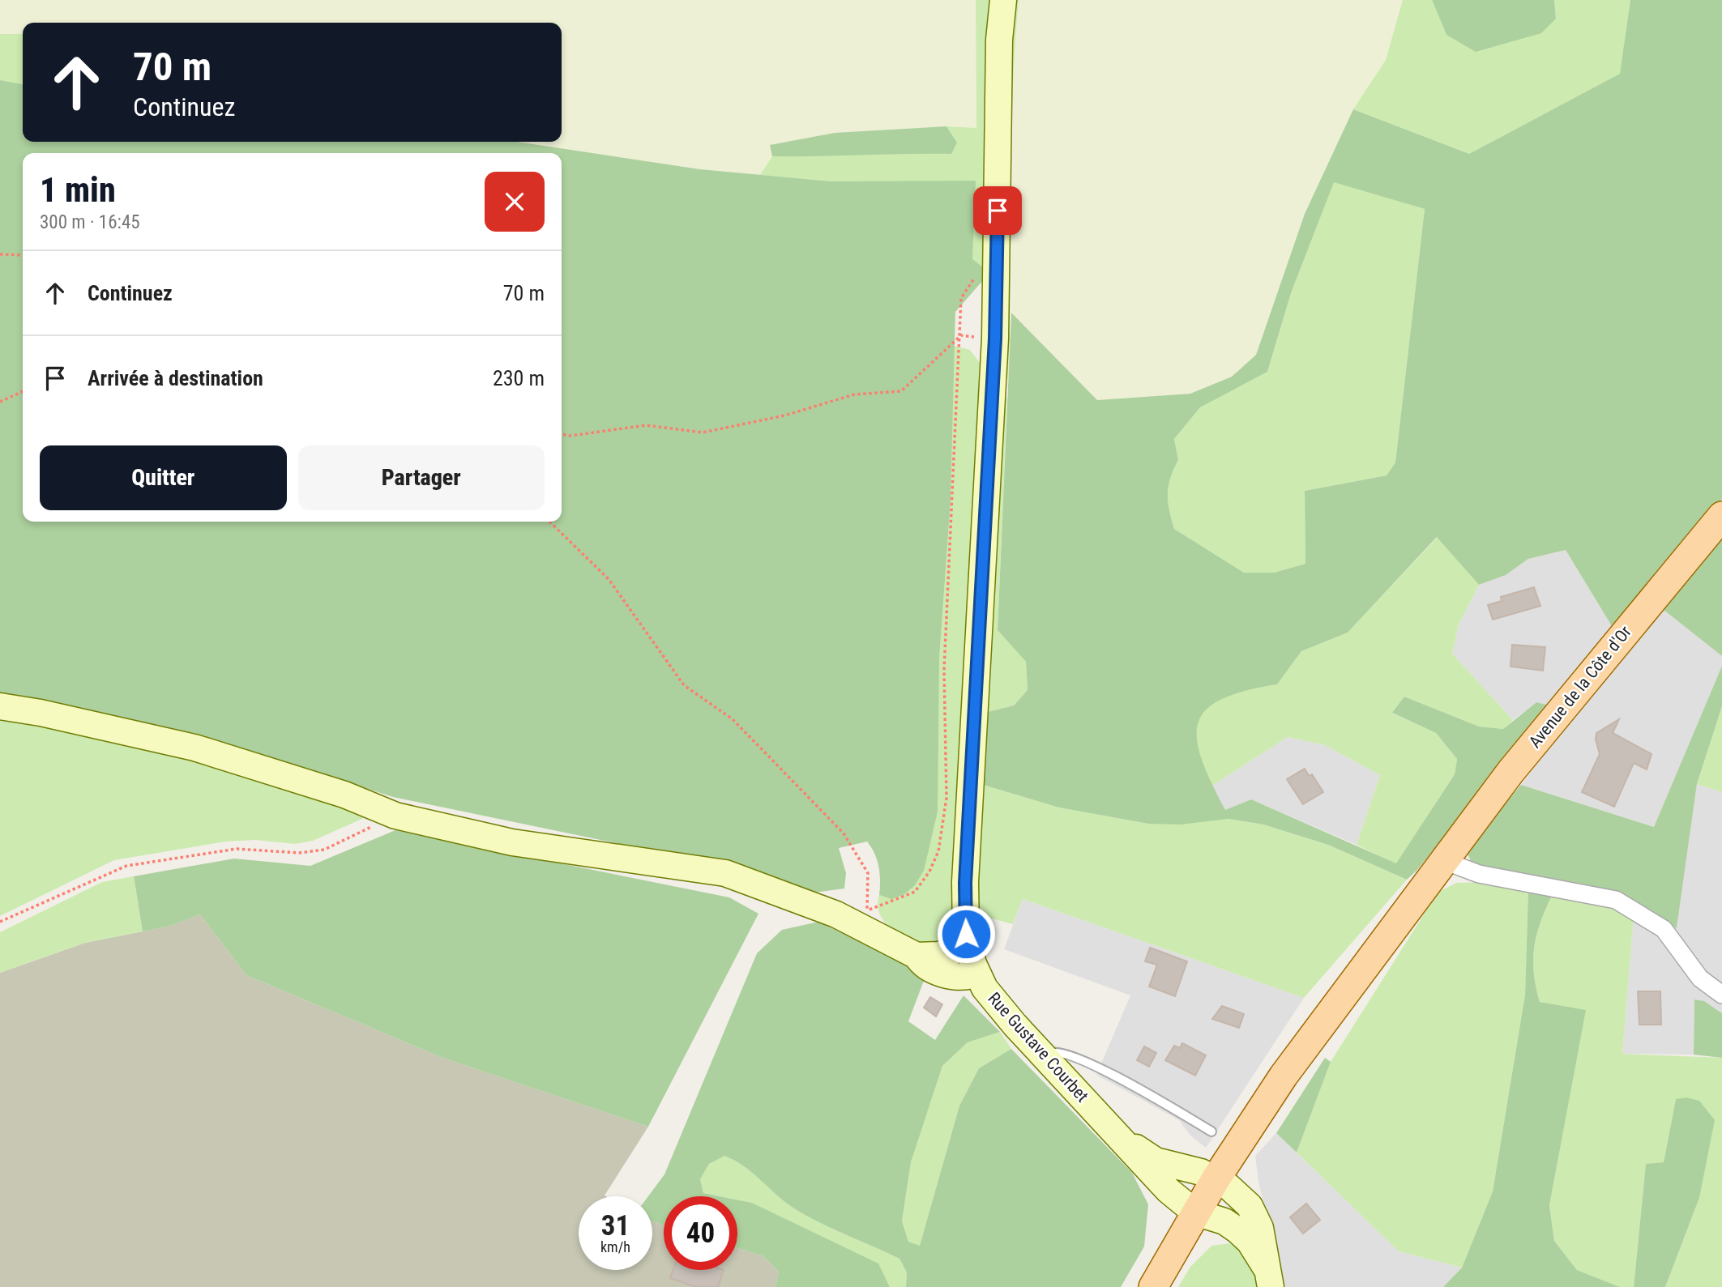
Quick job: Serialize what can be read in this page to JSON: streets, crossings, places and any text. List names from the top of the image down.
{
  "streets": {
    "main road": ["Avenue de la Côte d'Or"],
    "street": ["Rue Gustave Courbet"]
  },
  "crossings": [
    ["Avenue de la Côte d'Or", "Rue Gustave Courbet"]
  ],
  "page": {
    "turn": ["70 m", "Continuez"],
    "heading": ["1 min", "300 m · 16:45"],
    "list": [
      {
        "name": "Continuez",
        "value": "70 m"
      },
      {
        "name": "Arrivée à destination",
        "value": "230 m"
      }
    ],
    "buttons": ["Quitter", "Partager"],
    "speed": "31 km/h",
    "limit": "40"
  }
}
